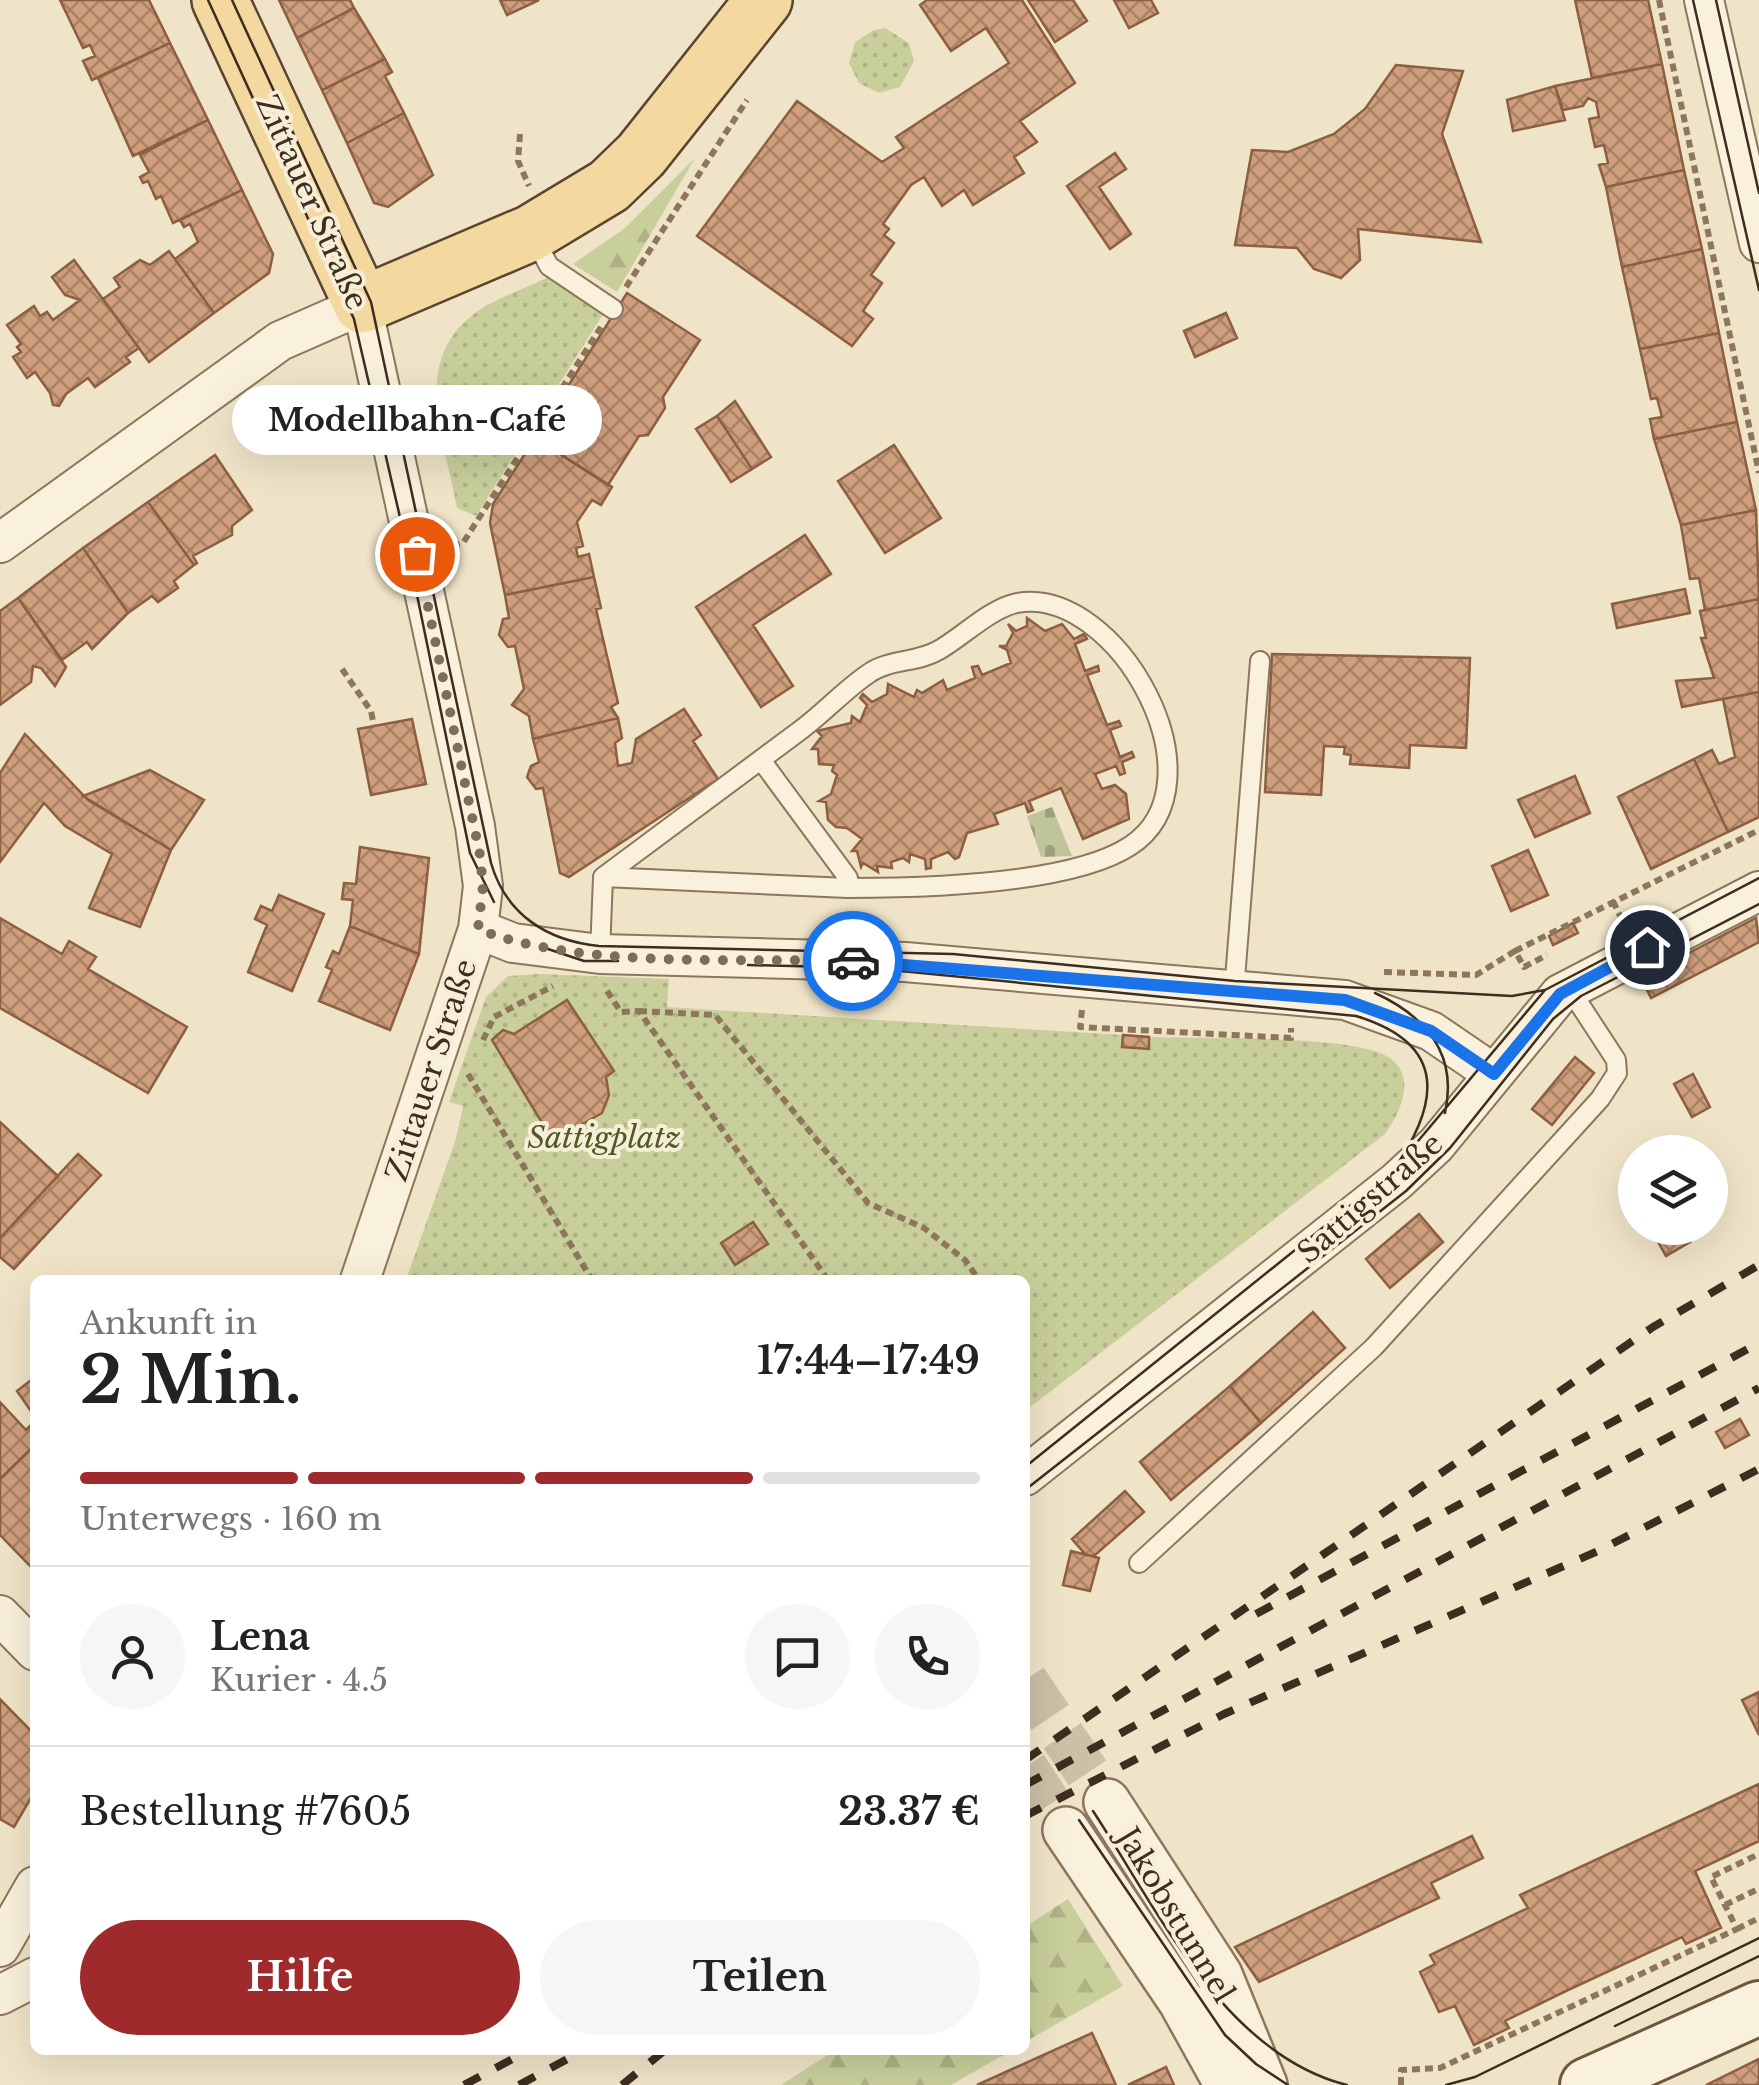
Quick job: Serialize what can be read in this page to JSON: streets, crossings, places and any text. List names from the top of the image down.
{
  "streets": {
    "main road": ["Zittauer Straße"],
    "street": ["Sattigstraße", "Jakobstunnel"]
  },
  "parks": ["Sattigplatz"],
  "places": ["Modellbahn-Café"],
  "page": {
    "bubble": "Modellbahn-Café",
    "heading": ["2 Min.", "Ankunft in", "17:44–17:49"],
    "panel": [
      "Lena",
      "Kurier · 4.5",
      "Bestellung #7605",
      "23.37 €"
    ],
    "bar": "Unterwegs · 160 m",
    "buttons": ["Hilfe", "Teilen"]
  }
}
